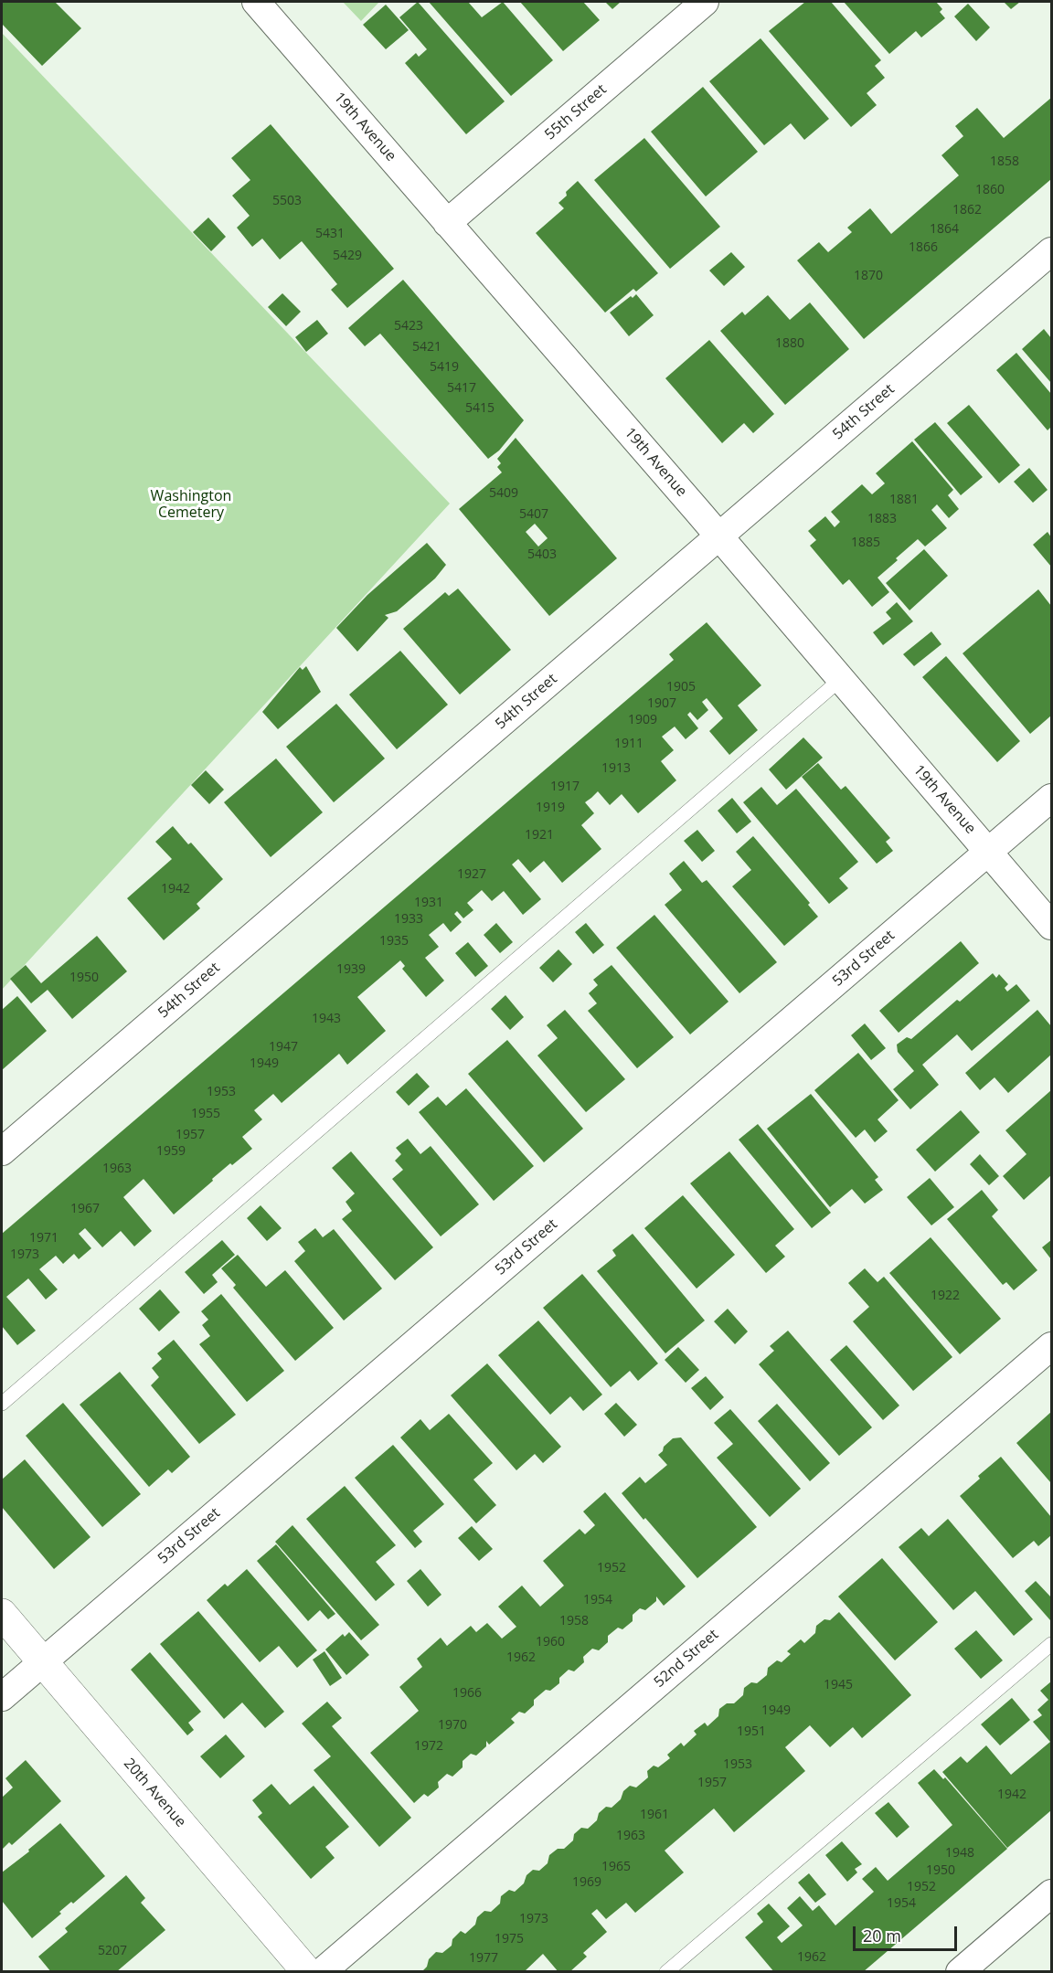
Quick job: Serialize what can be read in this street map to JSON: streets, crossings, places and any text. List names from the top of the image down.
{
  "streets": {
    "street": [
      "55th Street",
      "19th Avenue",
      "54th Street",
      "53rd Street",
      "52nd Street",
      "20th Avenue"
    ]
  },
  "crossings": [
    ["55th Street", "19th Avenue"],
    ["19th Avenue", "54th Street"],
    ["19th Avenue", "53rd Street"],
    ["53rd Street", "20th Avenue"]
  ],
  "parks": ["Washington Cemetery"],
  "house_numbers": [
    "1858",
    "1860",
    "5503",
    "1862",
    "1864",
    "5431",
    "1866",
    "5429",
    "1870",
    "5423",
    "1880",
    "5421",
    "5419",
    "5417",
    "5415",
    "5409",
    "1881",
    "5407",
    "1883",
    "1885",
    "5403",
    "1905",
    "1907",
    "1909",
    "1911",
    "1913",
    "1917",
    "1919",
    "1921",
    "1927",
    "1942",
    "1931",
    "1933",
    "1935",
    "1939",
    "1950",
    "1943",
    "1947",
    "1949",
    "1953",
    "1955",
    "1957",
    "1959",
    "1963",
    "1967",
    "1971",
    "1973",
    "1922",
    "1952",
    "1954",
    "1958",
    "1960",
    "1962",
    "1945",
    "1966",
    "1949",
    "1970",
    "1951",
    "1972",
    "1953",
    "1957",
    "1942",
    "1961",
    "1963",
    "1948",
    "1965",
    "1950",
    "1969",
    "1952",
    "1954",
    "1973",
    "1975",
    "5207",
    "1962",
    "1977"
  ],
  "scale_bar": "20 m"
}
